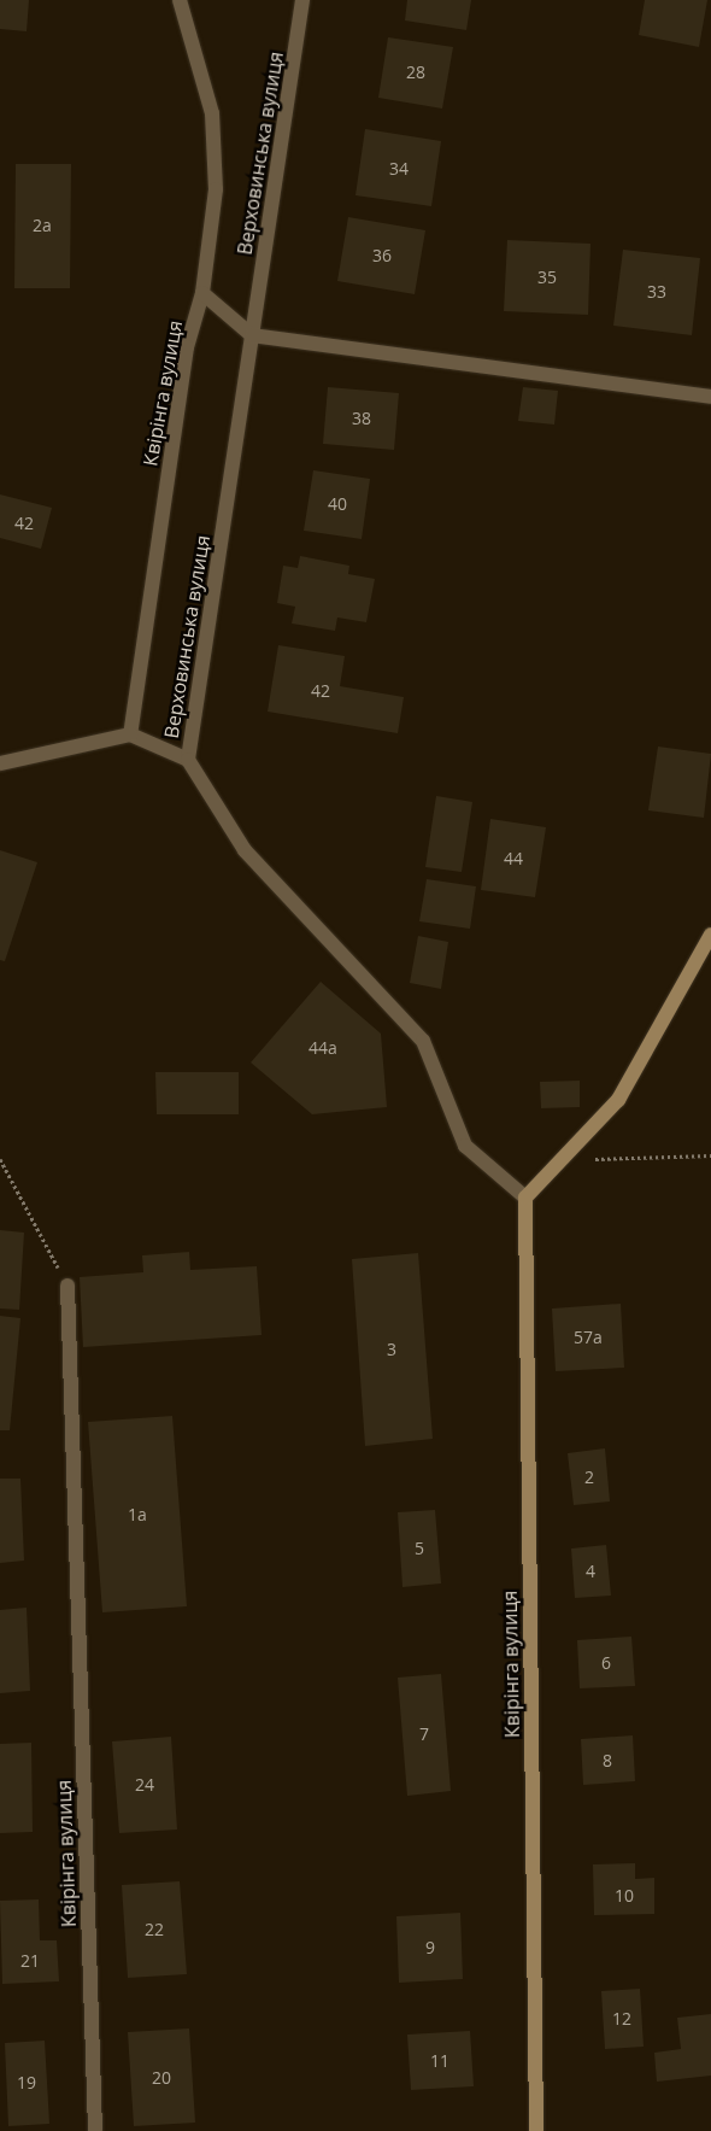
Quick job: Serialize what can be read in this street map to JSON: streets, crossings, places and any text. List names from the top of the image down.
{
  "streets": {
    "street": ["Верховинська вулиця", "Квірінга вулиця"]
  },
  "crossings": [
    ["Верховинська вулиця", "Квірінга вулиця"]
  ],
  "house_numbers": [
    "28",
    "34",
    "2а",
    "36",
    "35",
    "33",
    "38",
    "40",
    "42",
    "42",
    "44",
    "44а",
    "57а",
    "3",
    "2",
    "1а",
    "5",
    "4",
    "6",
    "7",
    "8",
    "24",
    "10",
    "22",
    "9",
    "21",
    "12",
    "11",
    "20",
    "19"
  ]
}
